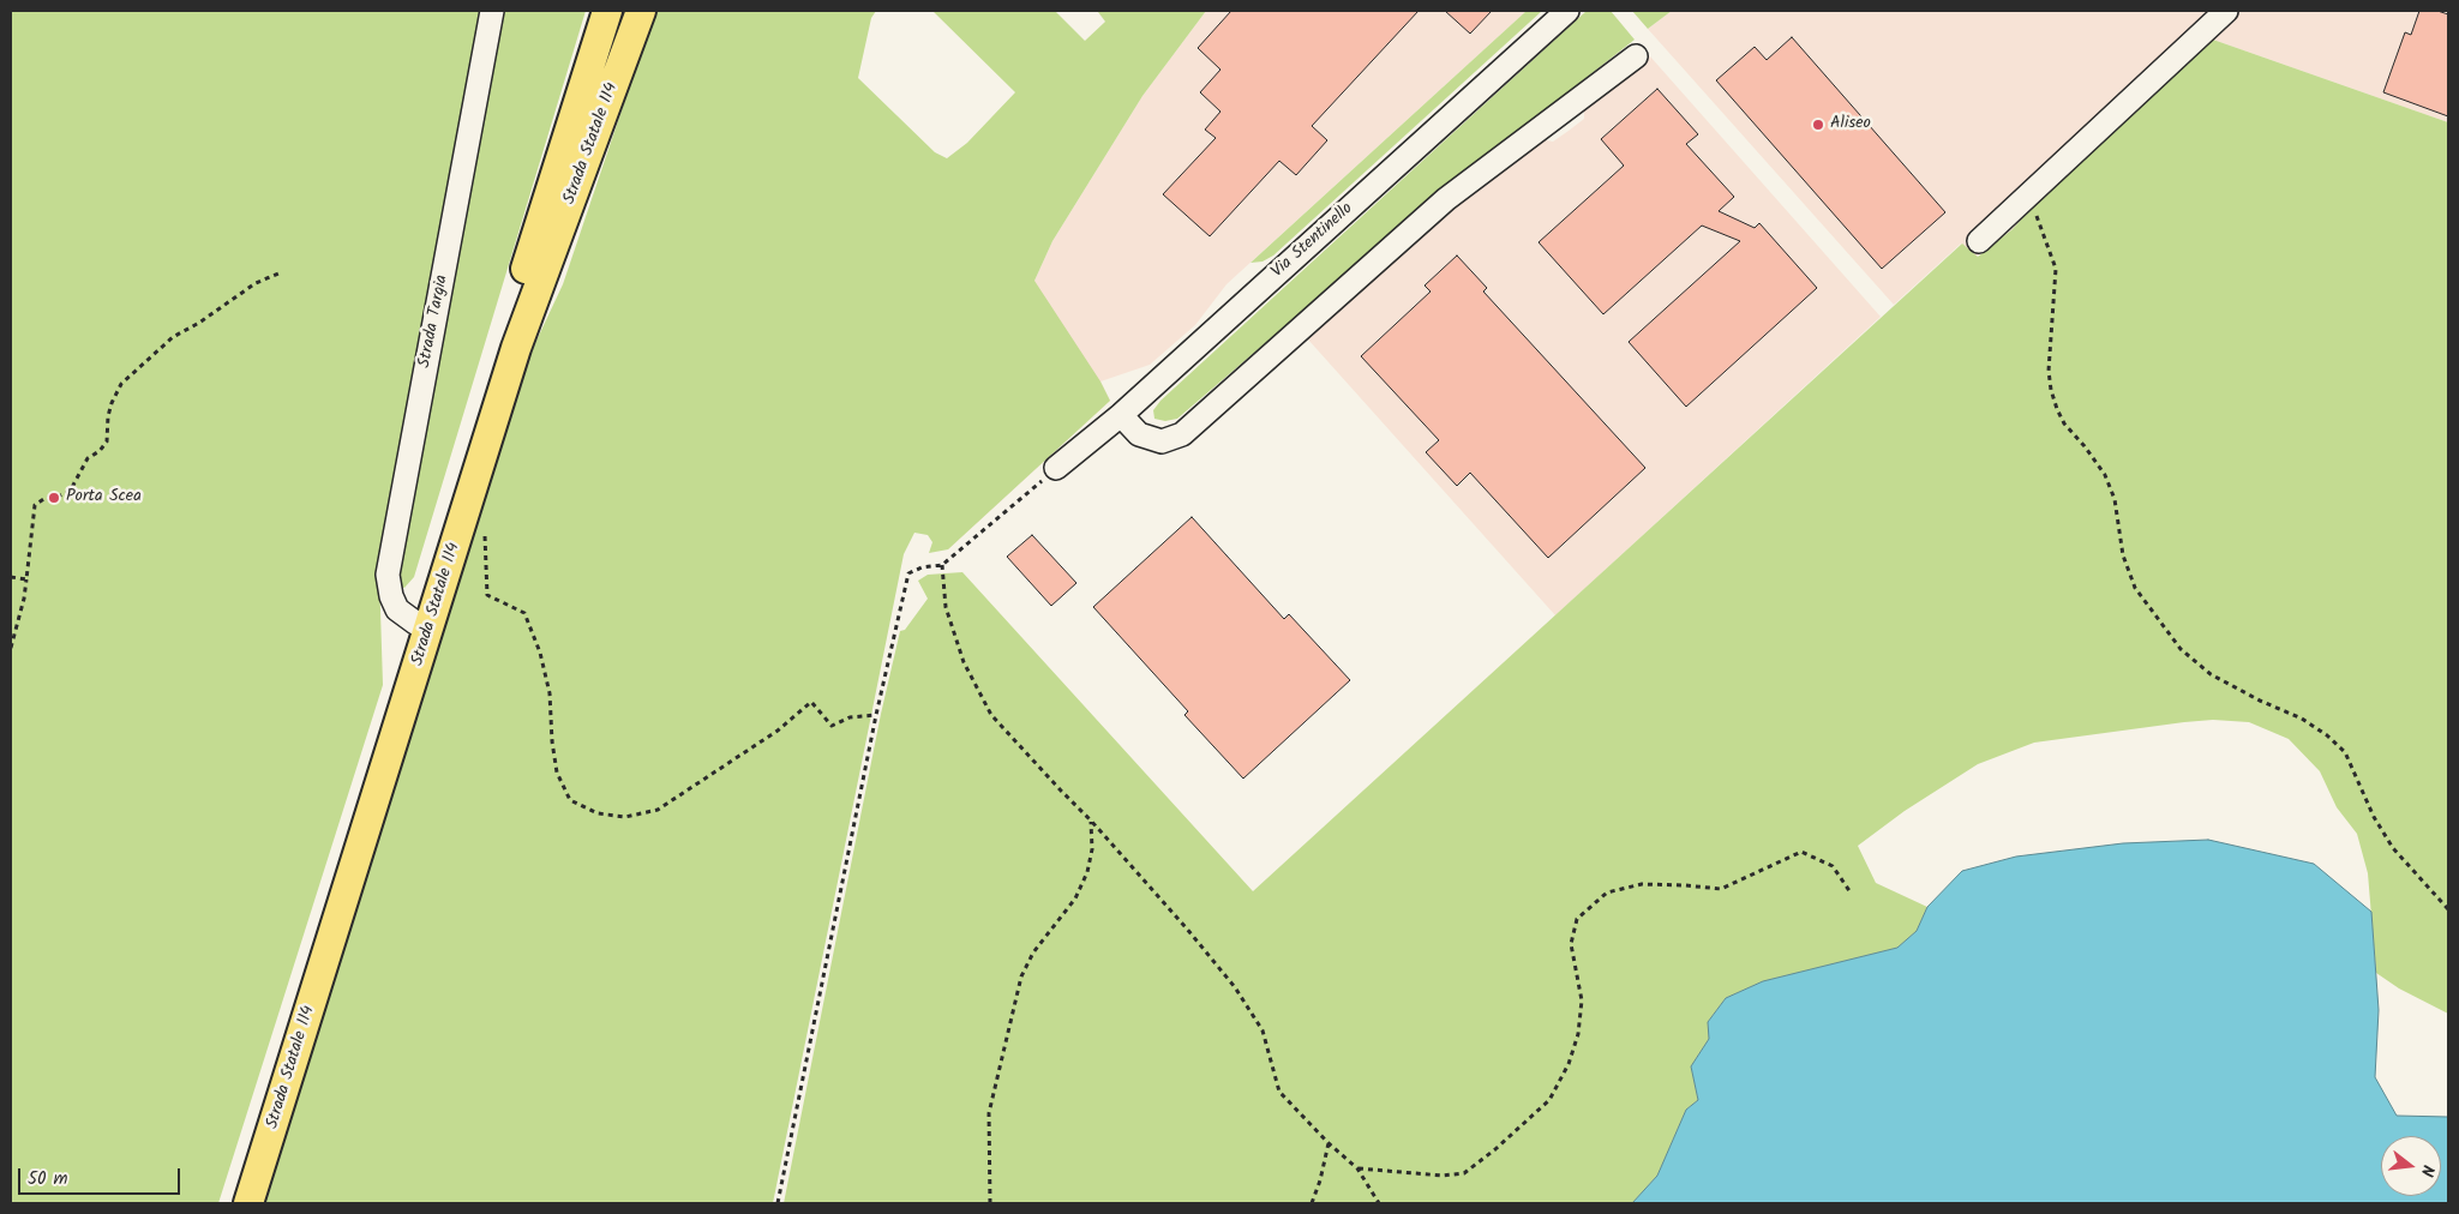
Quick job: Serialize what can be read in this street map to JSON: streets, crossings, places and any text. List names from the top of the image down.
{
  "streets": {
    "main road": ["Strada Statale 114"],
    "street": ["Via Stentinello", "Strada Targia"]
  },
  "crossings": [
    ["Strada Statale 114", "Strada Targia"]
  ],
  "places": ["Aliseo", "Porta Scea"],
  "scale_bar": "50 m",
  "north": "right"
}
